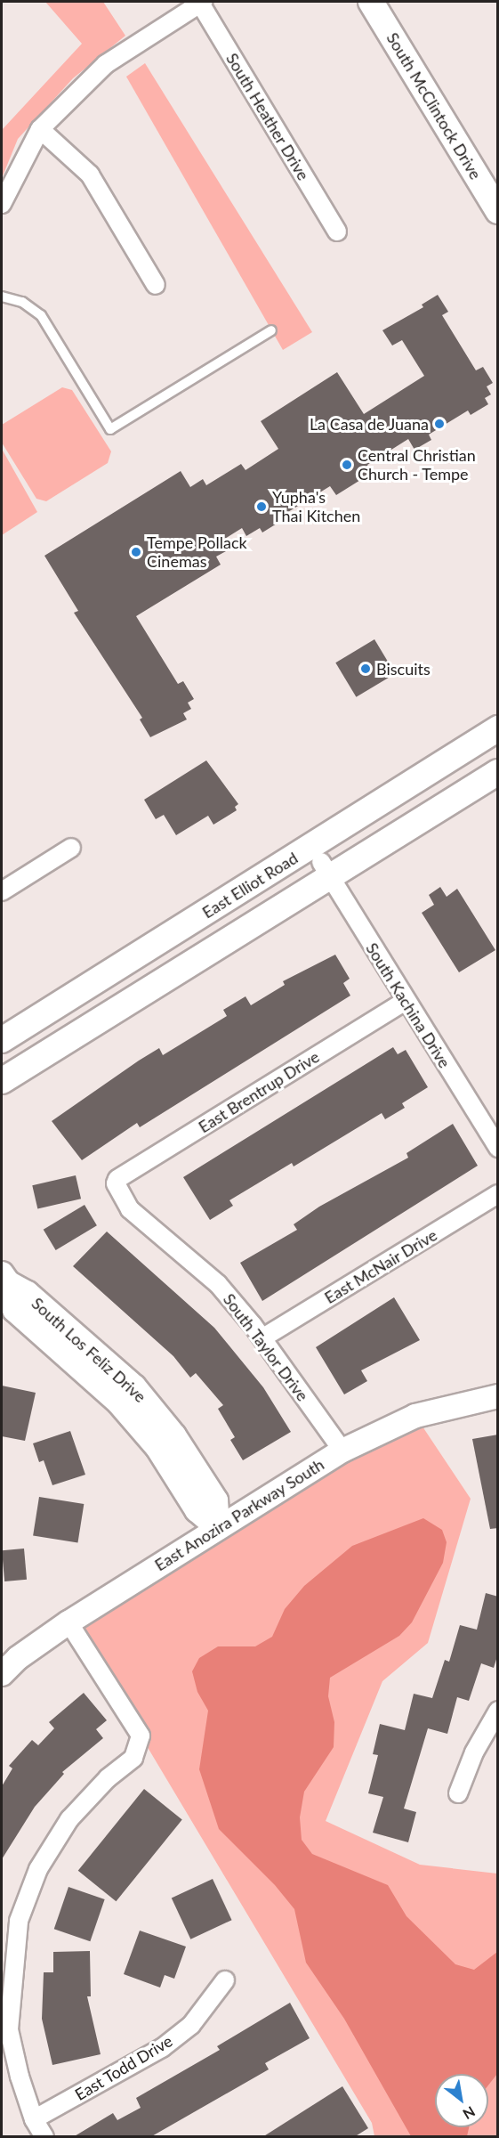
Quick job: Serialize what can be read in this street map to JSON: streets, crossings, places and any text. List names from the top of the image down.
{
  "streets": {
    "main road": ["South McClintock Drive", "East Elliot Road"],
    "street": [
      "South Heather Drive",
      "South Kachina Drive",
      "East Brentrup Drive",
      "East McNair Drive",
      "South Taylor Drive",
      "South Los Feliz Drive",
      "East Anozira Parkway South",
      "East Todd Drive"
    ]
  },
  "crossings": [
    ["South Kachina Drive", "East Brentrup Drive"],
    ["East Brentrup Drive", "South Taylor Drive"],
    ["East McNair Drive", "South Taylor Drive"],
    ["South Taylor Drive", "East Anozira Parkway South"],
    ["South Los Feliz Drive", "East Anozira Parkway South"]
  ],
  "places": [
    "La Casa de Juana",
    "Central Christian Church - Tempe",
    "Yupha's Thai Kitchen",
    "Tempe Pollack Cinemas",
    "Biscuits"
  ],
  "north": "bottom right"
}
